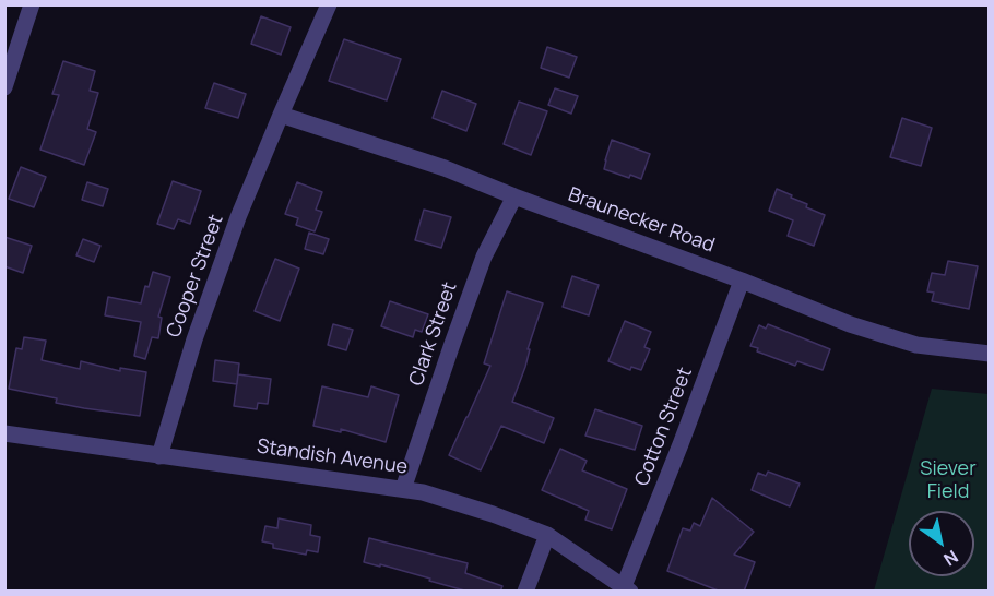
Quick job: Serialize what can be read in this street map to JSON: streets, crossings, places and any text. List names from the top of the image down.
{
  "streets": {
    "street": [
      "Braunecker Road",
      "Cooper Street",
      "Clark Street",
      "Cotton Street",
      "Standish Avenue"
    ]
  },
  "crossings": [
    ["Braunecker Road", "Cooper Street"],
    ["Braunecker Road", "Clark Street"],
    ["Braunecker Road", "Cotton Street"],
    ["Cooper Street", "Standish Avenue"],
    ["Clark Street", "Standish Avenue"],
    ["Cotton Street", "Standish Avenue"]
  ],
  "parks": ["Siever Field"],
  "north": "bottom right"
}
